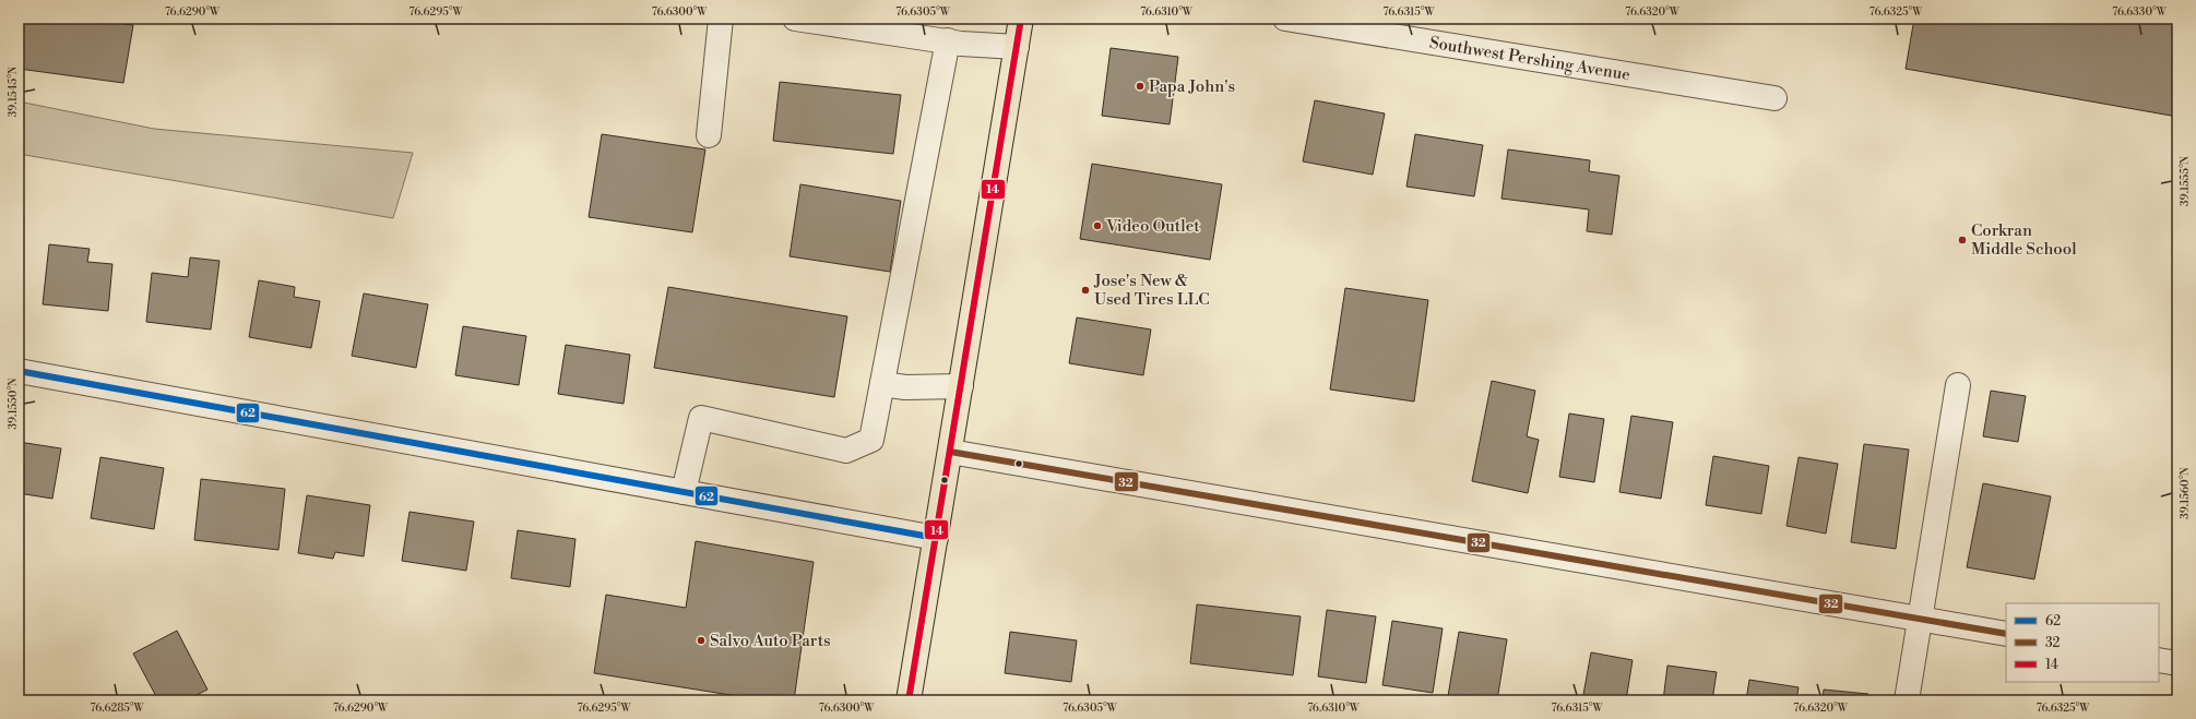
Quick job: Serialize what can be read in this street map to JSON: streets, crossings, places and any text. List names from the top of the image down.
{
  "streets": {
    "street": ["Southwest Pershing Avenue"]
  },
  "places": [
    "Papa John's",
    "Video Outlet",
    "Corkran Middle School",
    "Jose's New & Used Tires LLC",
    "Salvo Auto Parts"
  ],
  "lines": ["transit line 14", "transit line 62", "transit line 32"],
  "legend": ["62", "32", "14"],
  "coordinates": [
    "76.6290°W",
    "76.6295°W",
    "76.6300°W",
    "76.6305°W",
    "76.6310°W",
    "76.6315°W",
    "76.6320°W",
    "76.6325°W",
    "76.6330°W",
    "39.1545°N",
    "39.1555°N",
    "39.1550°N",
    "39.1560°N",
    "76.6285°W"
  ]
}
